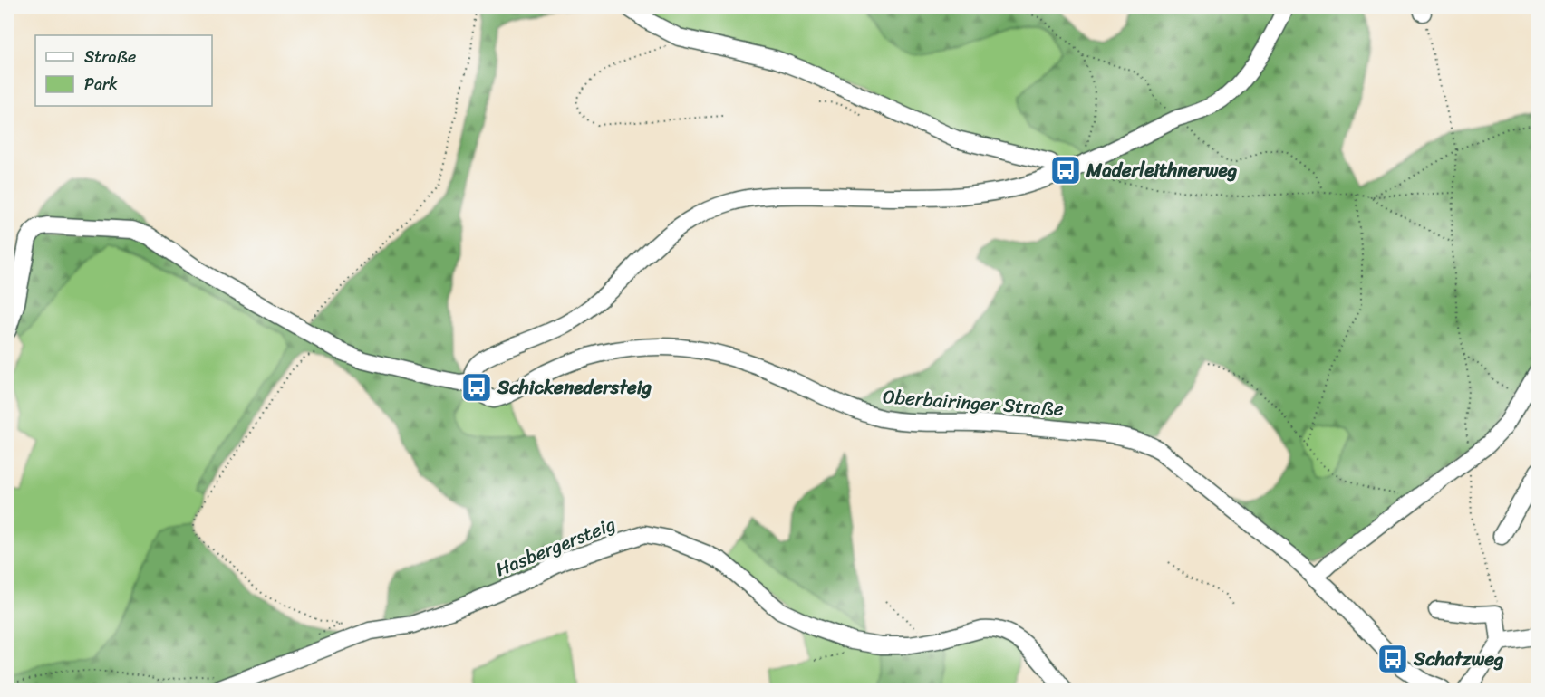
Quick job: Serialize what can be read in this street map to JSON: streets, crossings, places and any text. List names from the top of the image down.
{
  "streets": {
    "street": ["Oberbairinger Straße", "Hasbergersteig"]
  },
  "places": {
    "bus stop": ["Maderleithnerweg", "Schickenedersteig", "Schatzweg"]
  },
  "legend": ["Straße", "Park"]
}
